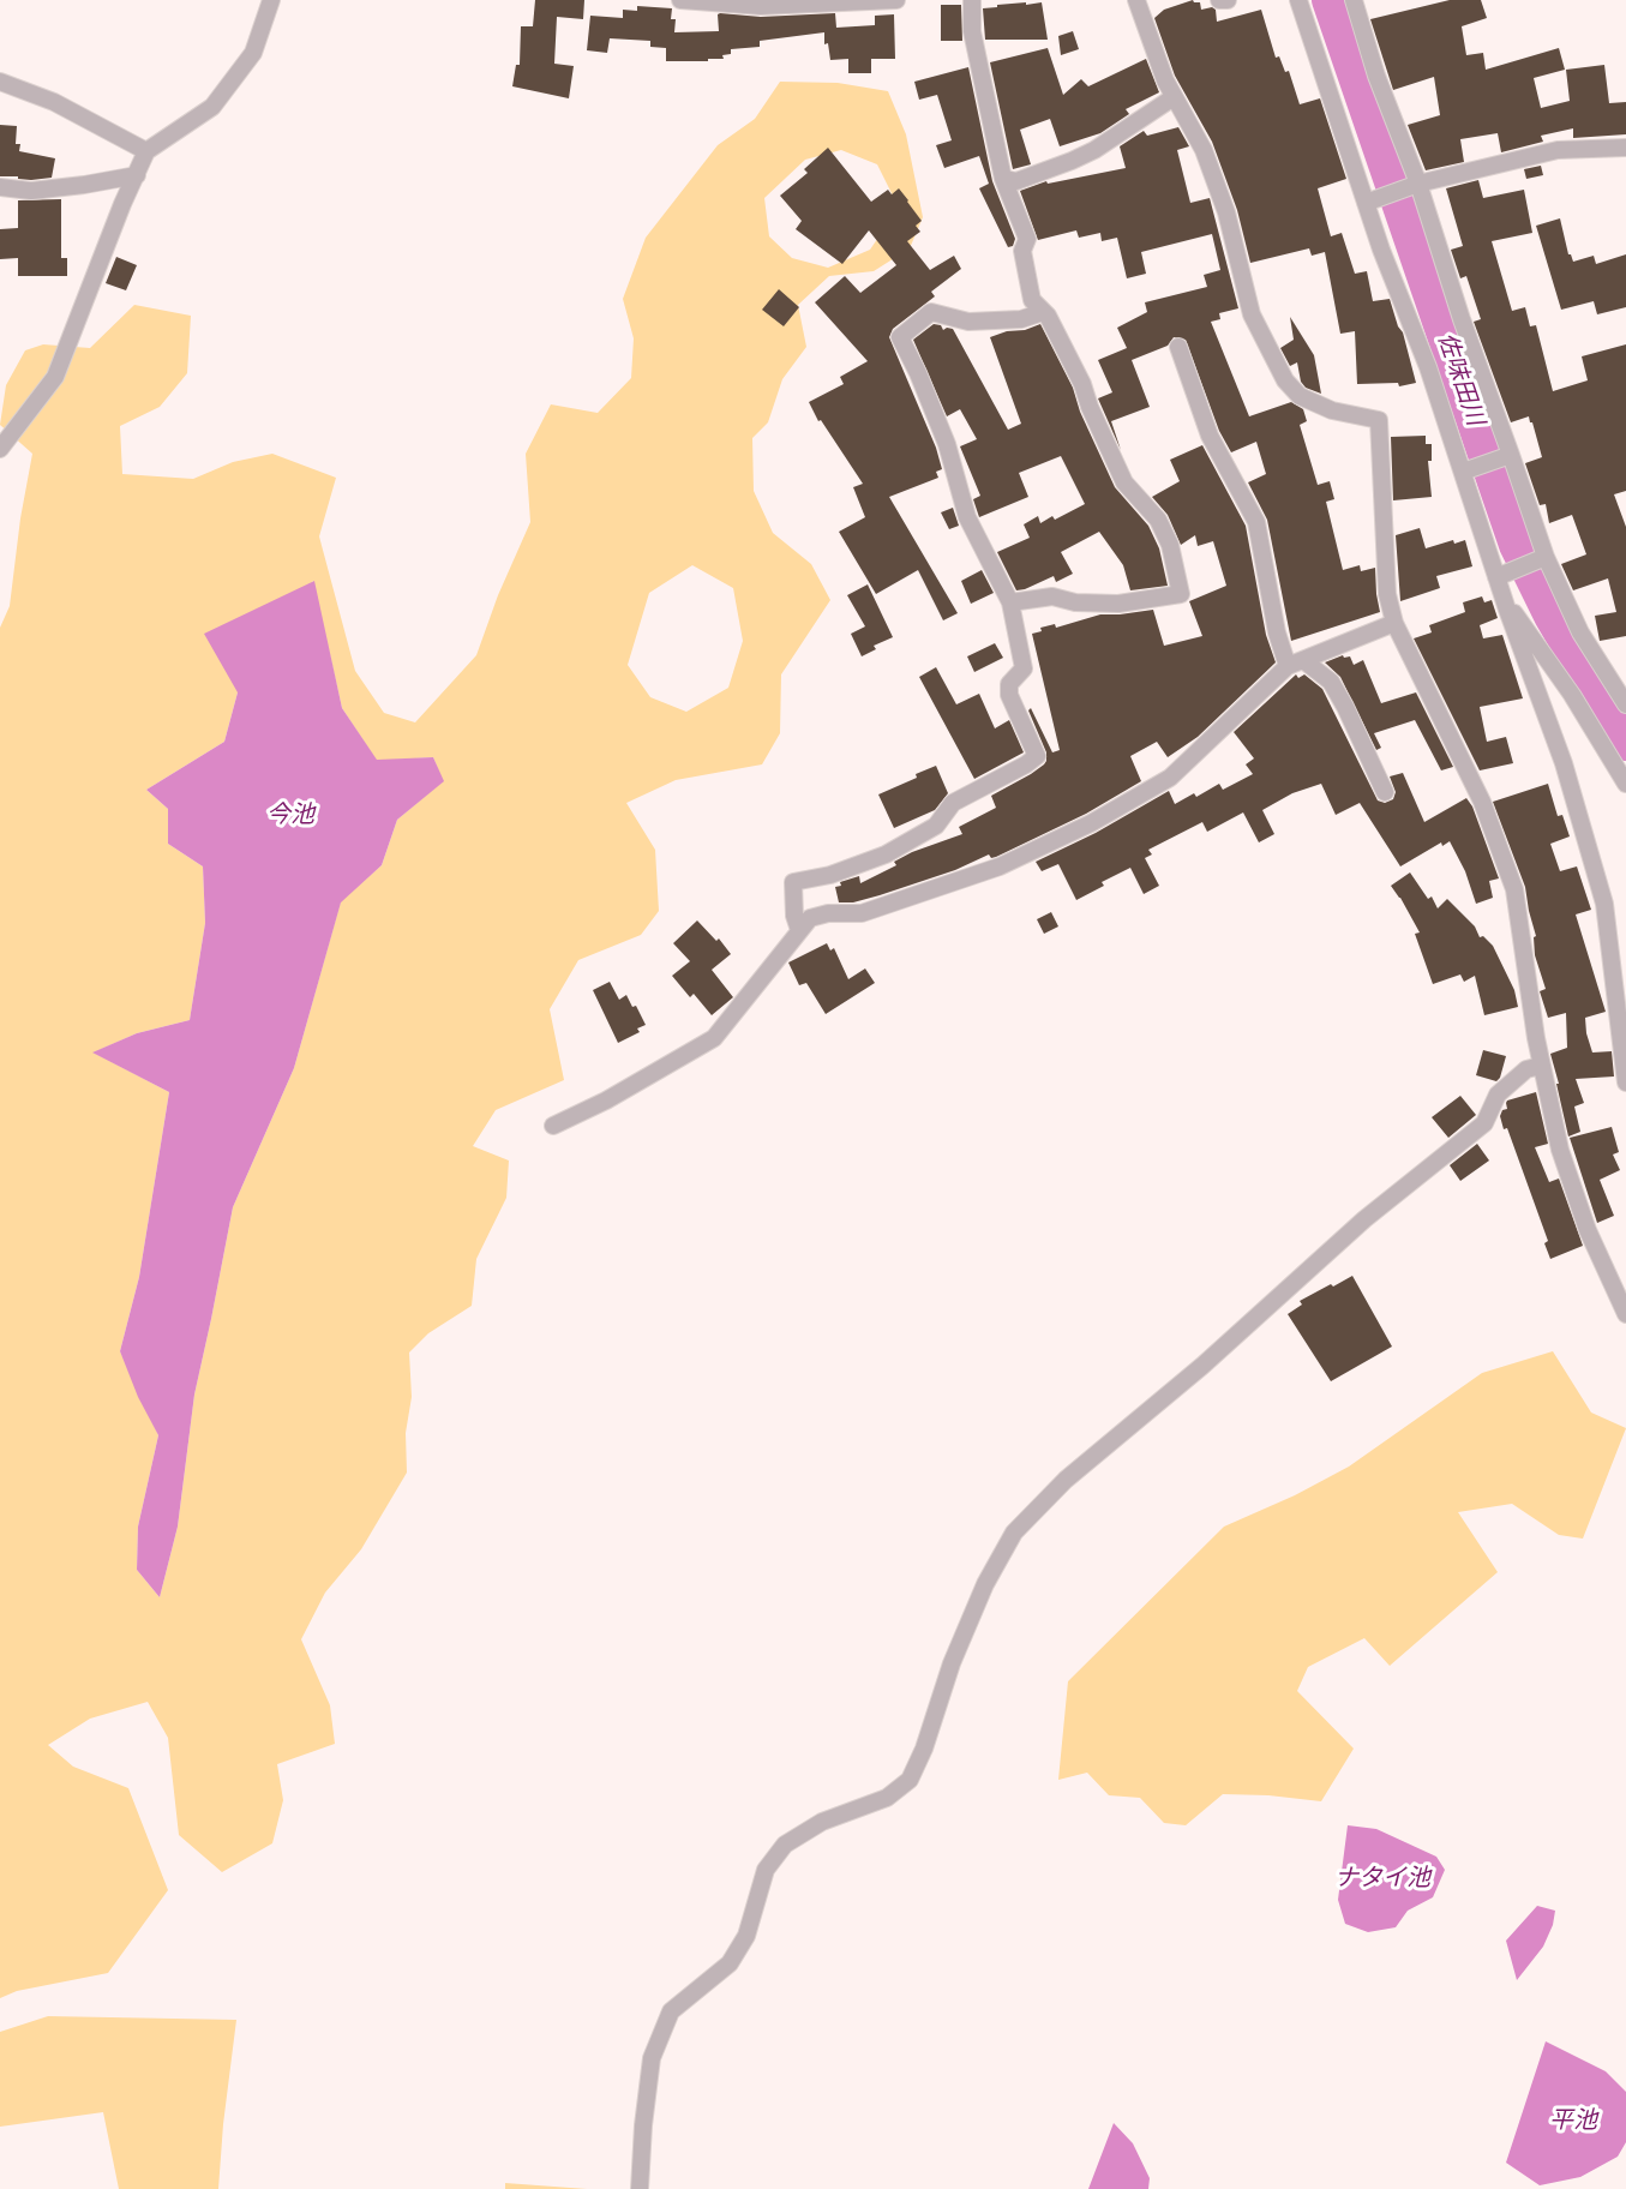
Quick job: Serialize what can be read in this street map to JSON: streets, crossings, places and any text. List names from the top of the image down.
{
  "water": [
    "佐味田川",
    "今池",
    "ナタイ池",
    "平池"
  ]
}
